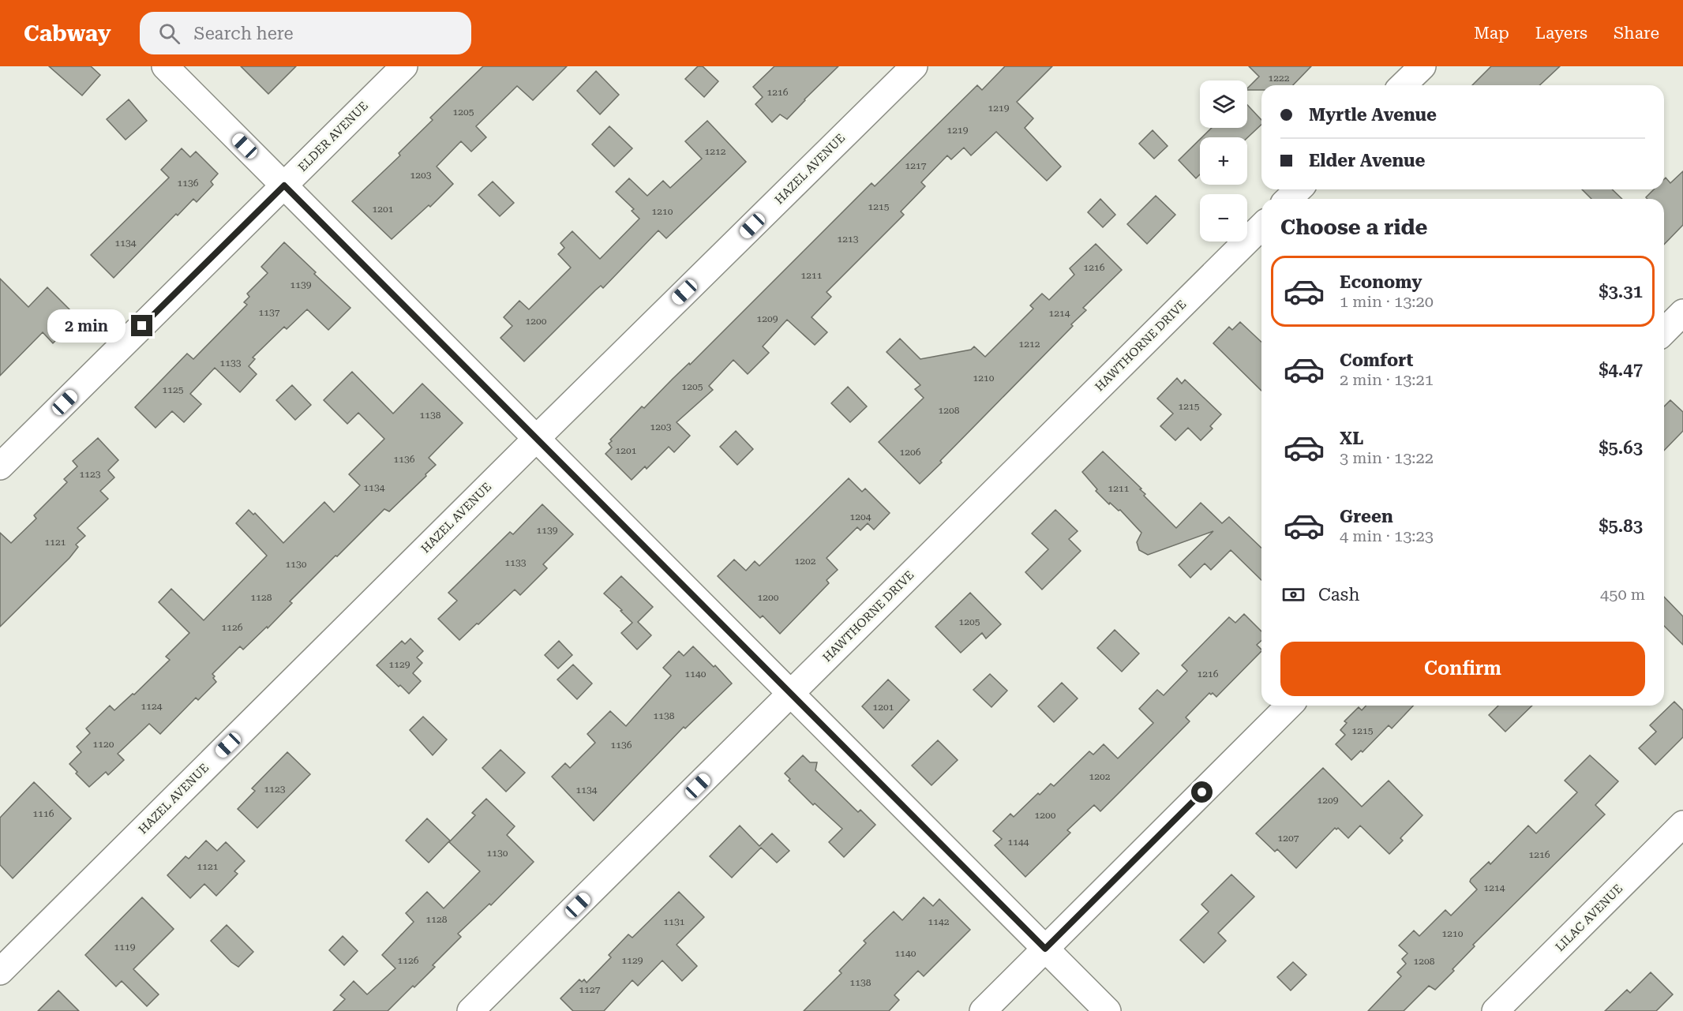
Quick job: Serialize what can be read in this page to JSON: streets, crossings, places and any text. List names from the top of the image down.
{
  "streets": {
    "street": [
      "ELDER AVENUE",
      "HAZEL AVENUE",
      "HAWTHORNE DRIVE",
      "LILAC AVENUE"
    ]
  },
  "house_numbers": [
    "1222",
    "1216",
    "1219",
    "1205",
    "1219",
    "1212",
    "1217",
    "1203",
    "1136",
    "1215",
    "1201",
    "1210",
    "1213",
    "1134",
    "1216",
    "1211",
    "1139",
    "1137",
    "1214",
    "1209",
    "1200",
    "1212",
    "1133",
    "1210",
    "1205",
    "1125",
    "1215",
    "1208",
    "1138",
    "1203",
    "1201",
    "1206",
    "1136",
    "1123",
    "1134",
    "1211",
    "1204",
    "1139",
    "1121",
    "1202",
    "1133",
    "1130",
    "1128",
    "1200",
    "1205",
    "1126",
    "1129",
    "1140",
    "1216",
    "1124",
    "1201",
    "1138",
    "1215",
    "1120",
    "1136",
    "1202",
    "1123",
    "1134",
    "1209",
    "1116",
    "1200",
    "1207",
    "1144",
    "1130",
    "1216",
    "1121",
    "1214",
    "1128",
    "1131",
    "1142",
    "1210",
    "1119",
    "1140",
    "1126",
    "1129",
    "1208",
    "1138",
    "1127"
  ],
  "page": {
    "header": "Cabway",
    "search": "Search here",
    "nav": ["Map", "Layers", "Share"],
    "map_buttons": ["+", "−"],
    "banner": ["Myrtle Avenue", "Elder Avenue"],
    "heading": "Choose a ride",
    "list": [
      {
        "name": "Economy",
        "note": "1 min · 13:20",
        "value": "$3.31"
      },
      {
        "name": "Comfort",
        "note": "2 min · 13:21",
        "value": "$4.47"
      },
      {
        "name": "XL",
        "note": "3 min · 13:22",
        "value": "$5.63"
      },
      {
        "name": "Green",
        "note": "4 min · 13:23",
        "value": "$5.83"
      }
    ],
    "bubble": "2 min",
    "pay": ["Cash", "450 m"],
    "buttons": "Confirm"
  }
}
